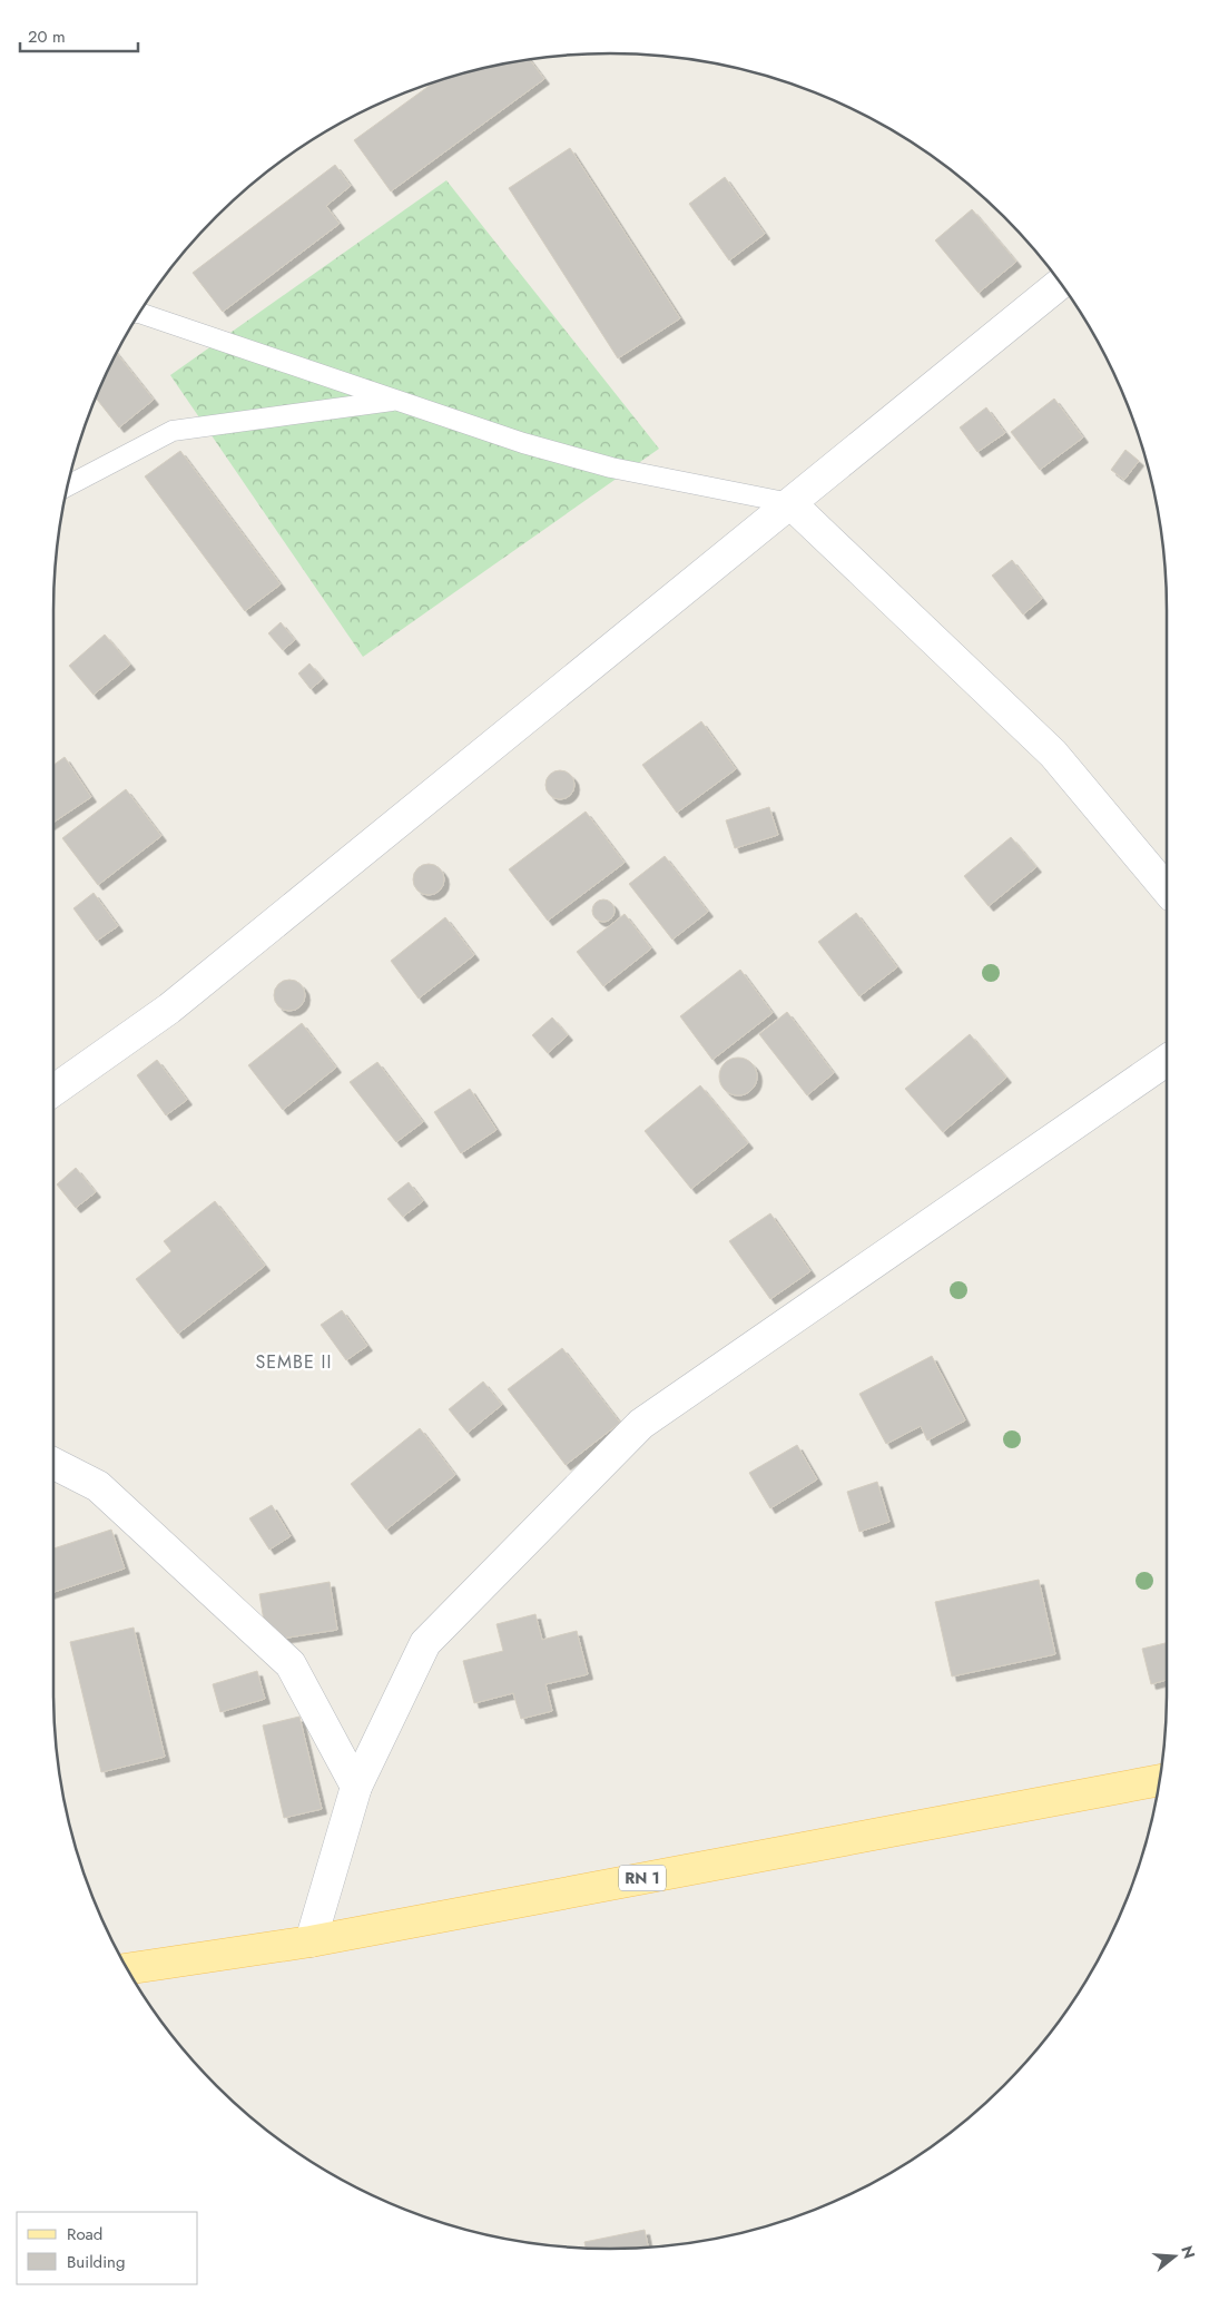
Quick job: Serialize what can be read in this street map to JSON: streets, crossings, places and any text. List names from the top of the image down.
{
  "streets": {
    "main road": ["RN 1"]
  },
  "districts": ["SEMBE II"],
  "legend": ["Road", "Building"],
  "scale_bar": "20 m",
  "north": "right"
}
